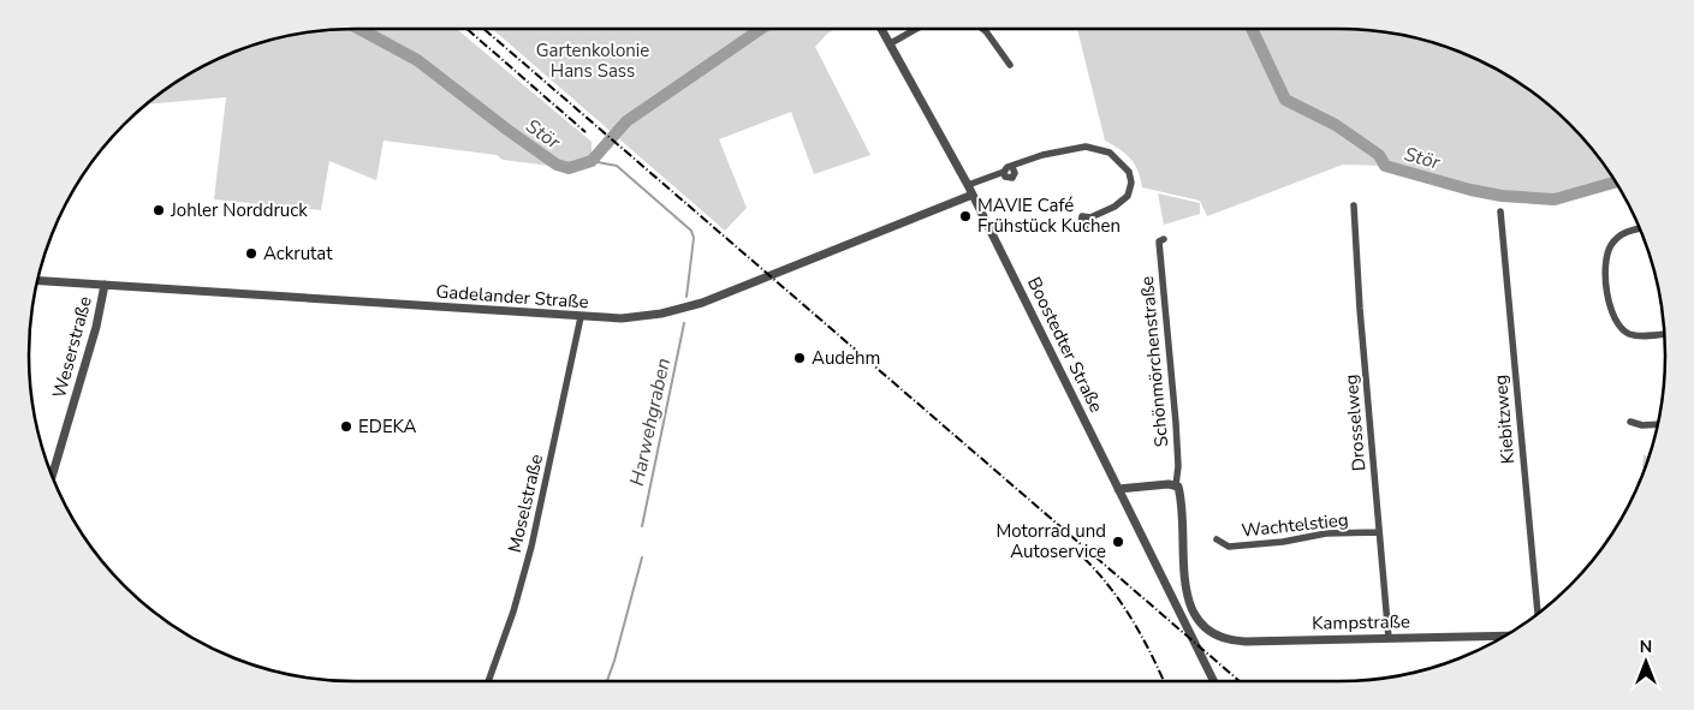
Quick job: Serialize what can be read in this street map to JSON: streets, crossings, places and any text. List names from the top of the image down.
{
  "streets": {
    "street": [
      "Gadelander Straße",
      "Boostedter Straße",
      "Weserstraße",
      "Schönmörchenstraße",
      "Kiebitzweg",
      "Drosselweg",
      "Moselstraße",
      "Wachtelstieg",
      "Kampstraße"
    ]
  },
  "crossings": [
    ["Gadelander Straße", "Boostedter Straße"],
    ["Gadelander Straße", "Weserstraße"],
    ["Gadelander Straße", "Moselstraße"],
    ["Schönmörchenstraße", "Kampstraße"],
    ["Drosselweg", "Wachtelstieg"],
    ["Drosselweg", "Kampstraße"]
  ],
  "water": ["Stör", "Harwehgraben"],
  "parks": ["Gartenkolonie Hans Sass"],
  "places": [
    "Johler Norddruck",
    "MAVIE Café Frühstück Kuchen",
    "Ackrutat",
    "Audehm",
    "EDEKA",
    "Motorrad und Autoservice"
  ],
  "north": "top"
}
